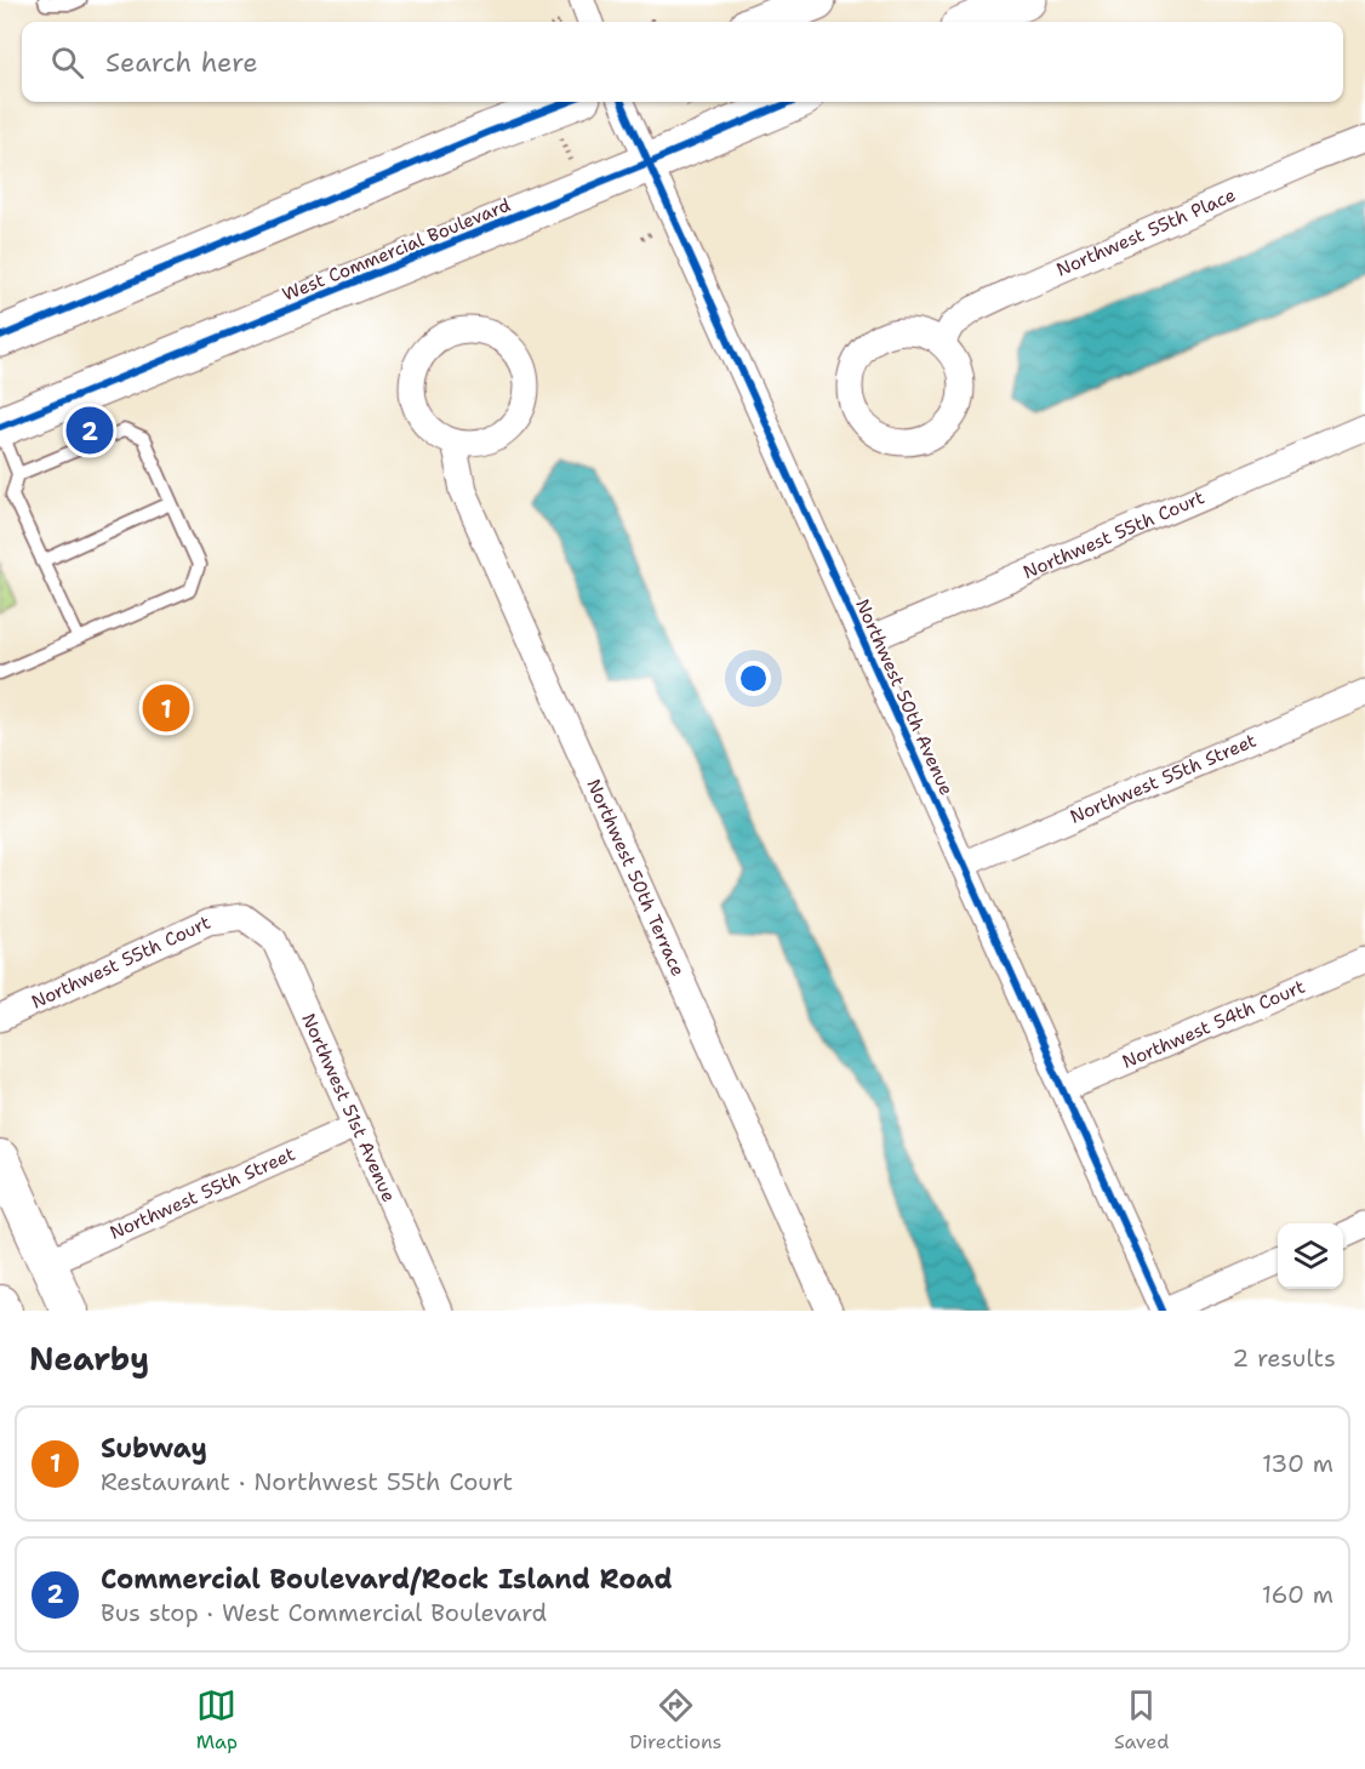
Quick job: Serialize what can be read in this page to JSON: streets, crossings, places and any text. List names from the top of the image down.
{
  "streets": {
    "highway": ["West Commercial Boulevard"],
    "street": [
      "Northwest 55th Place",
      "Northwest 55th Court",
      "Northwest 50th Avenue",
      "Northwest 55th Street",
      "Northwest 50th Terrace",
      "Northwest 54th Court",
      "Northwest 51st Avenue"
    ]
  },
  "crossings": [
    ["West Commercial Boulevard", "Northwest 50th Avenue"],
    ["Northwest 55th Court", "Northwest 50th Avenue"],
    ["Northwest 55th Court", "Northwest 51st Avenue"],
    ["Northwest 50th Avenue", "Northwest 55th Street"],
    ["Northwest 50th Avenue", "Northwest 54th Court"],
    ["Northwest 55th Street", "Northwest 51st Avenue"]
  ],
  "page": {
    "search": "Search here",
    "pins": ["2", "1"],
    "heading": ["Nearby", "2 results"],
    "list": [
      {
        "mark": "1",
        "name": "Subway",
        "note": "Restaurant · Northwest 55th Court",
        "value": "130 m"
      },
      {
        "mark": "2",
        "name": "Commercial Boulevard/Rock Island Road",
        "note": "Bus stop · West Commercial Boulevard",
        "value": "160 m"
      }
    ],
    "nav": ["Map", "Directions", "Saved"]
  }
}
